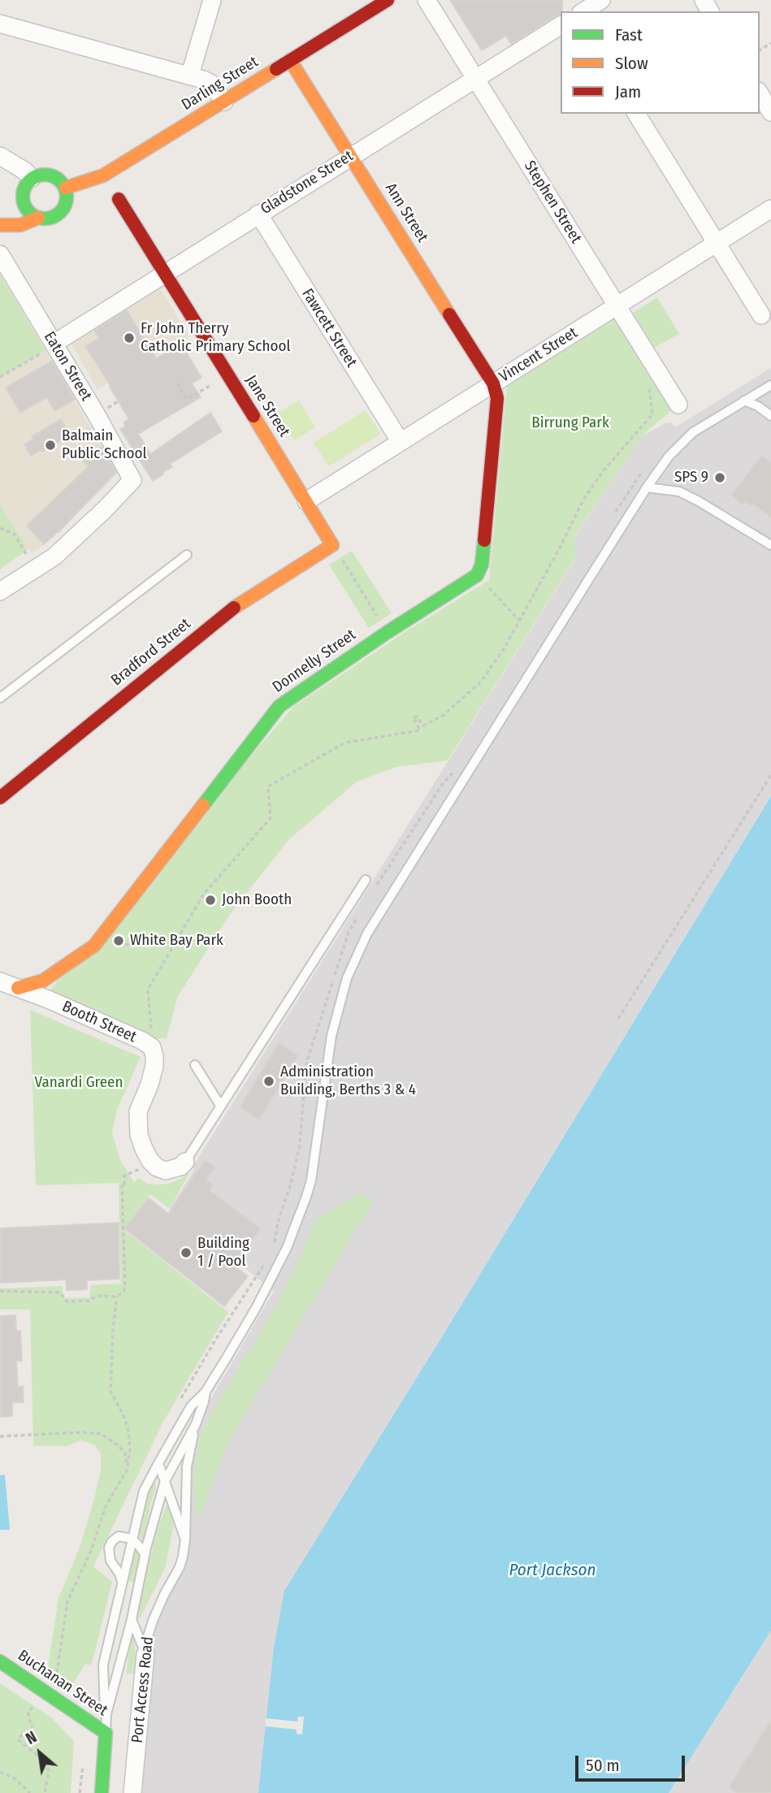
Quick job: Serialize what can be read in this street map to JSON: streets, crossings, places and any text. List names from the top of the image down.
{
  "streets": {
    "street": [
      "Darling Street",
      "Gladstone Street",
      "Stephen Street",
      "Ann Street",
      "Fawcett Street",
      "Vincent Street",
      "Eaton Street",
      "Jane Street",
      "Bradford Street",
      "Donnelly Street",
      "Booth Street",
      "Buchanan Street",
      "Port Access Road"
    ]
  },
  "crossings": [
    ["Darling Street", "Ann Street"],
    ["Gladstone Street", "Stephen Street"],
    ["Gladstone Street", "Ann Street"],
    ["Gladstone Street", "Fawcett Street"],
    ["Gladstone Street", "Eaton Street"],
    ["Gladstone Street", "Jane Street"],
    ["Stephen Street", "Vincent Street"],
    ["Ann Street", "Vincent Street"],
    ["Fawcett Street", "Vincent Street"],
    ["Vincent Street", "Jane Street"],
    ["Jane Street", "Bradford Street"],
    ["Donnelly Street", "Booth Street"]
  ],
  "water": ["Port Jackson"],
  "parks": ["Birrung Park", "Vanardi Green"],
  "places": [
    "Fr John Therry Catholic Primary School",
    "Balmain Public School",
    "SPS 9",
    "John Booth",
    "White Bay Park",
    "Administration Building, Berths 3 & 4",
    "Building 1 / Pool"
  ],
  "legend": ["Fast", "Slow", "Jam"],
  "scale_bar": "50 m",
  "north": "top left"
}
